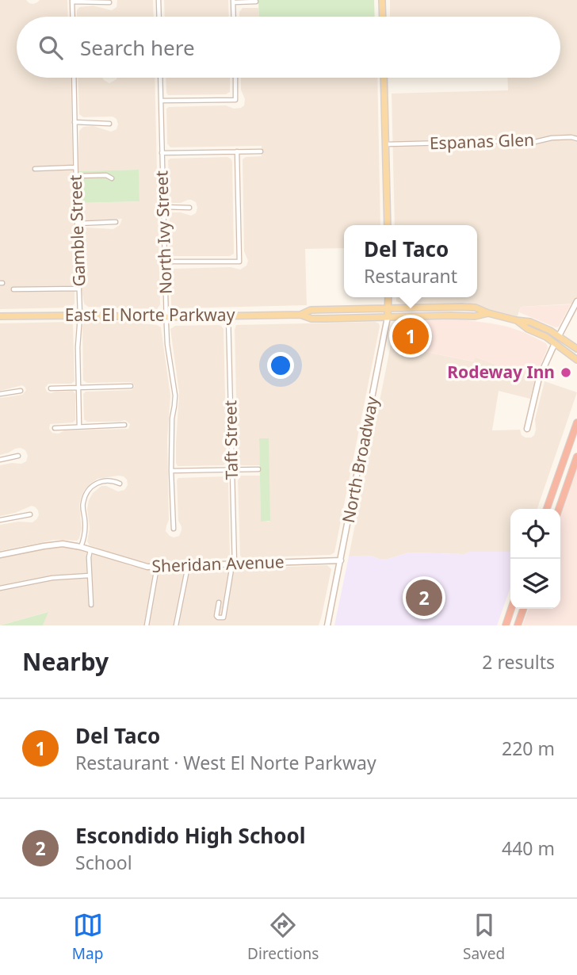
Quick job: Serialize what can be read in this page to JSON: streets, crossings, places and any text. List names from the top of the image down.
{
  "streets": {
    "main road": ["East El Norte Parkway", "North Broadway"],
    "street": [
      "Espanas Glen",
      "Gamble Street",
      "North Ivy Street",
      "Taft Street",
      "Sheridan Avenue"
    ]
  },
  "crossings": [
    ["Gamble Street", "East El Norte Parkway"],
    ["North Ivy Street", "East El Norte Parkway"],
    ["East El Norte Parkway", "Taft Street"],
    ["East El Norte Parkway", "North Broadway"],
    ["Taft Street", "Sheridan Avenue"],
    ["North Broadway", "Sheridan Avenue"]
  ],
  "places": ["Rodeway Inn"],
  "page": {
    "search": "Search here",
    "popup": ["Del Taco", "Restaurant"],
    "pins": ["1", "2"],
    "heading": ["Nearby", "2 results"],
    "list": [
      {
        "mark": "1",
        "name": "Del Taco",
        "note": "Restaurant · West El Norte Parkway",
        "value": "220 m"
      },
      {
        "mark": "2",
        "name": "Escondido High School",
        "note": "School",
        "value": "440 m"
      }
    ],
    "nav": ["Map", "Directions", "Saved"]
  }
}
